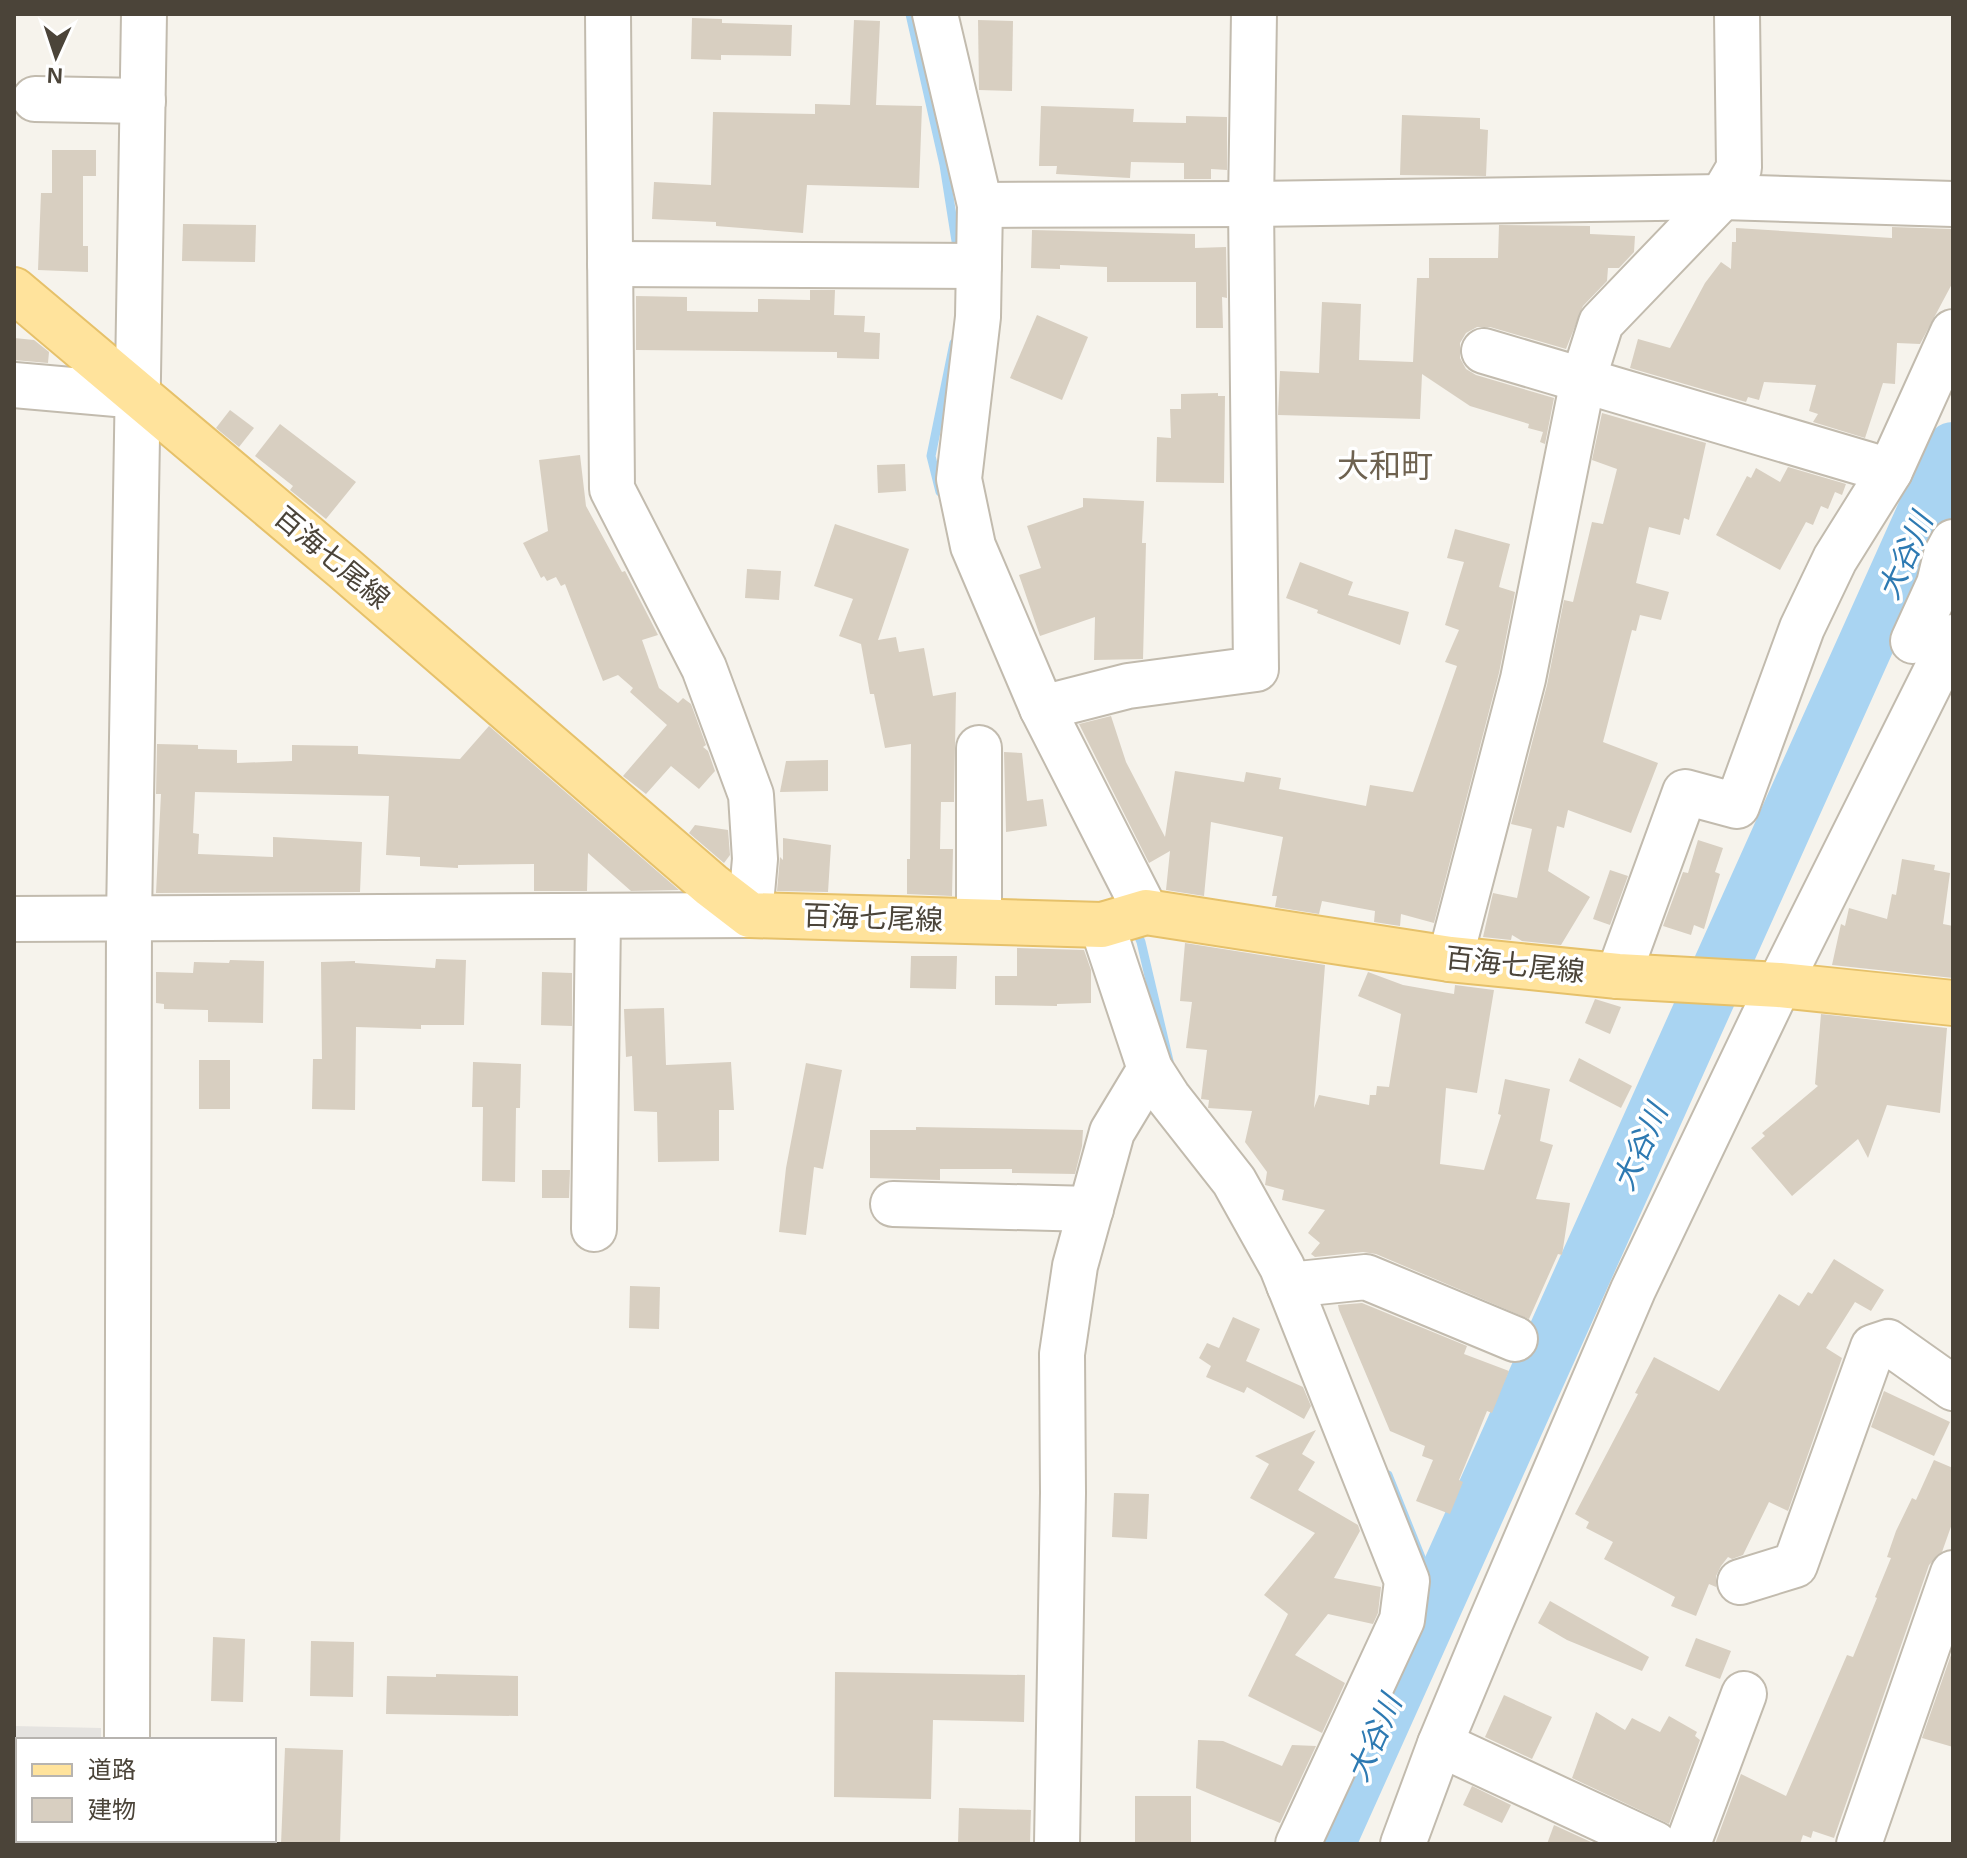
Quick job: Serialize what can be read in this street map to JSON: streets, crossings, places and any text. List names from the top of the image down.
{
  "streets": {
    "main road": ["百海七尾線"]
  },
  "districts": ["大和町"],
  "water": ["大谷川"],
  "legend": ["道路", "建物"],
  "north": "bottom"
}
